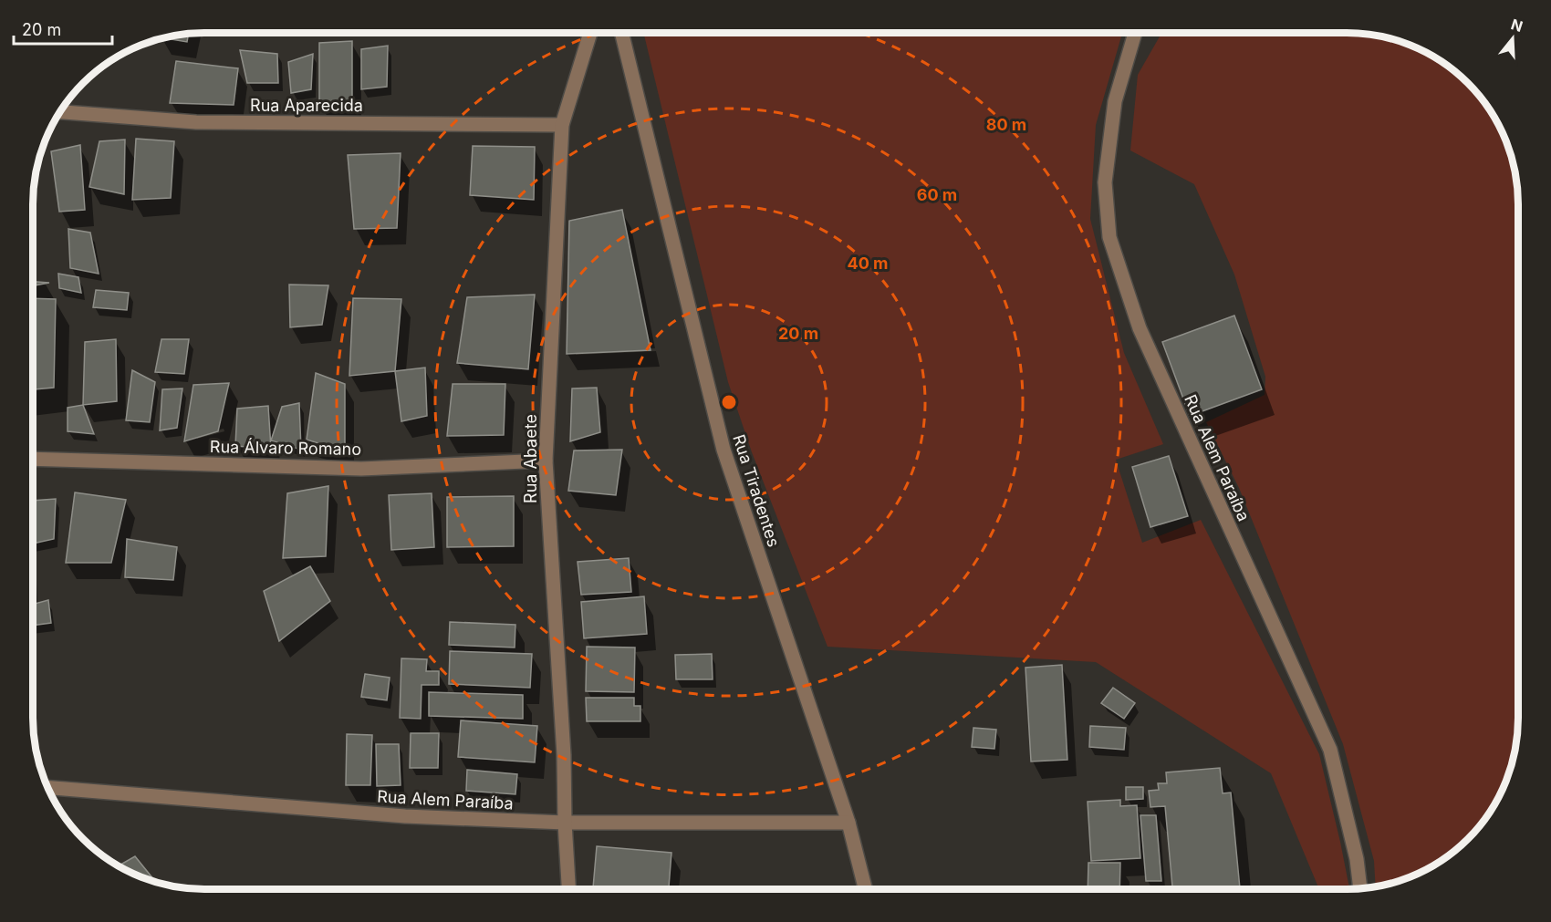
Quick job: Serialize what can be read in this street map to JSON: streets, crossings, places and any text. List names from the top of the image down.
{
  "streets": {
    "street": [
      "Rua Aparecida",
      "Rua Álvaro Romano",
      "Rua Alem Paraíba",
      "Rua Abaete",
      "Rua Tiradentes"
    ]
  },
  "crossings": [
    ["Rua Aparecida", "Rua Abaete"],
    ["Rua Álvaro Romano", "Rua Abaete"],
    ["Rua Alem Paraíba", "Rua Abaete"],
    ["Rua Alem Paraíba", "Rua Tiradentes"]
  ],
  "scale_bar": "20 m",
  "north": "top",
  "rings": [
    "80 m",
    "60 m",
    "40 m",
    "20 m"
  ]
}
